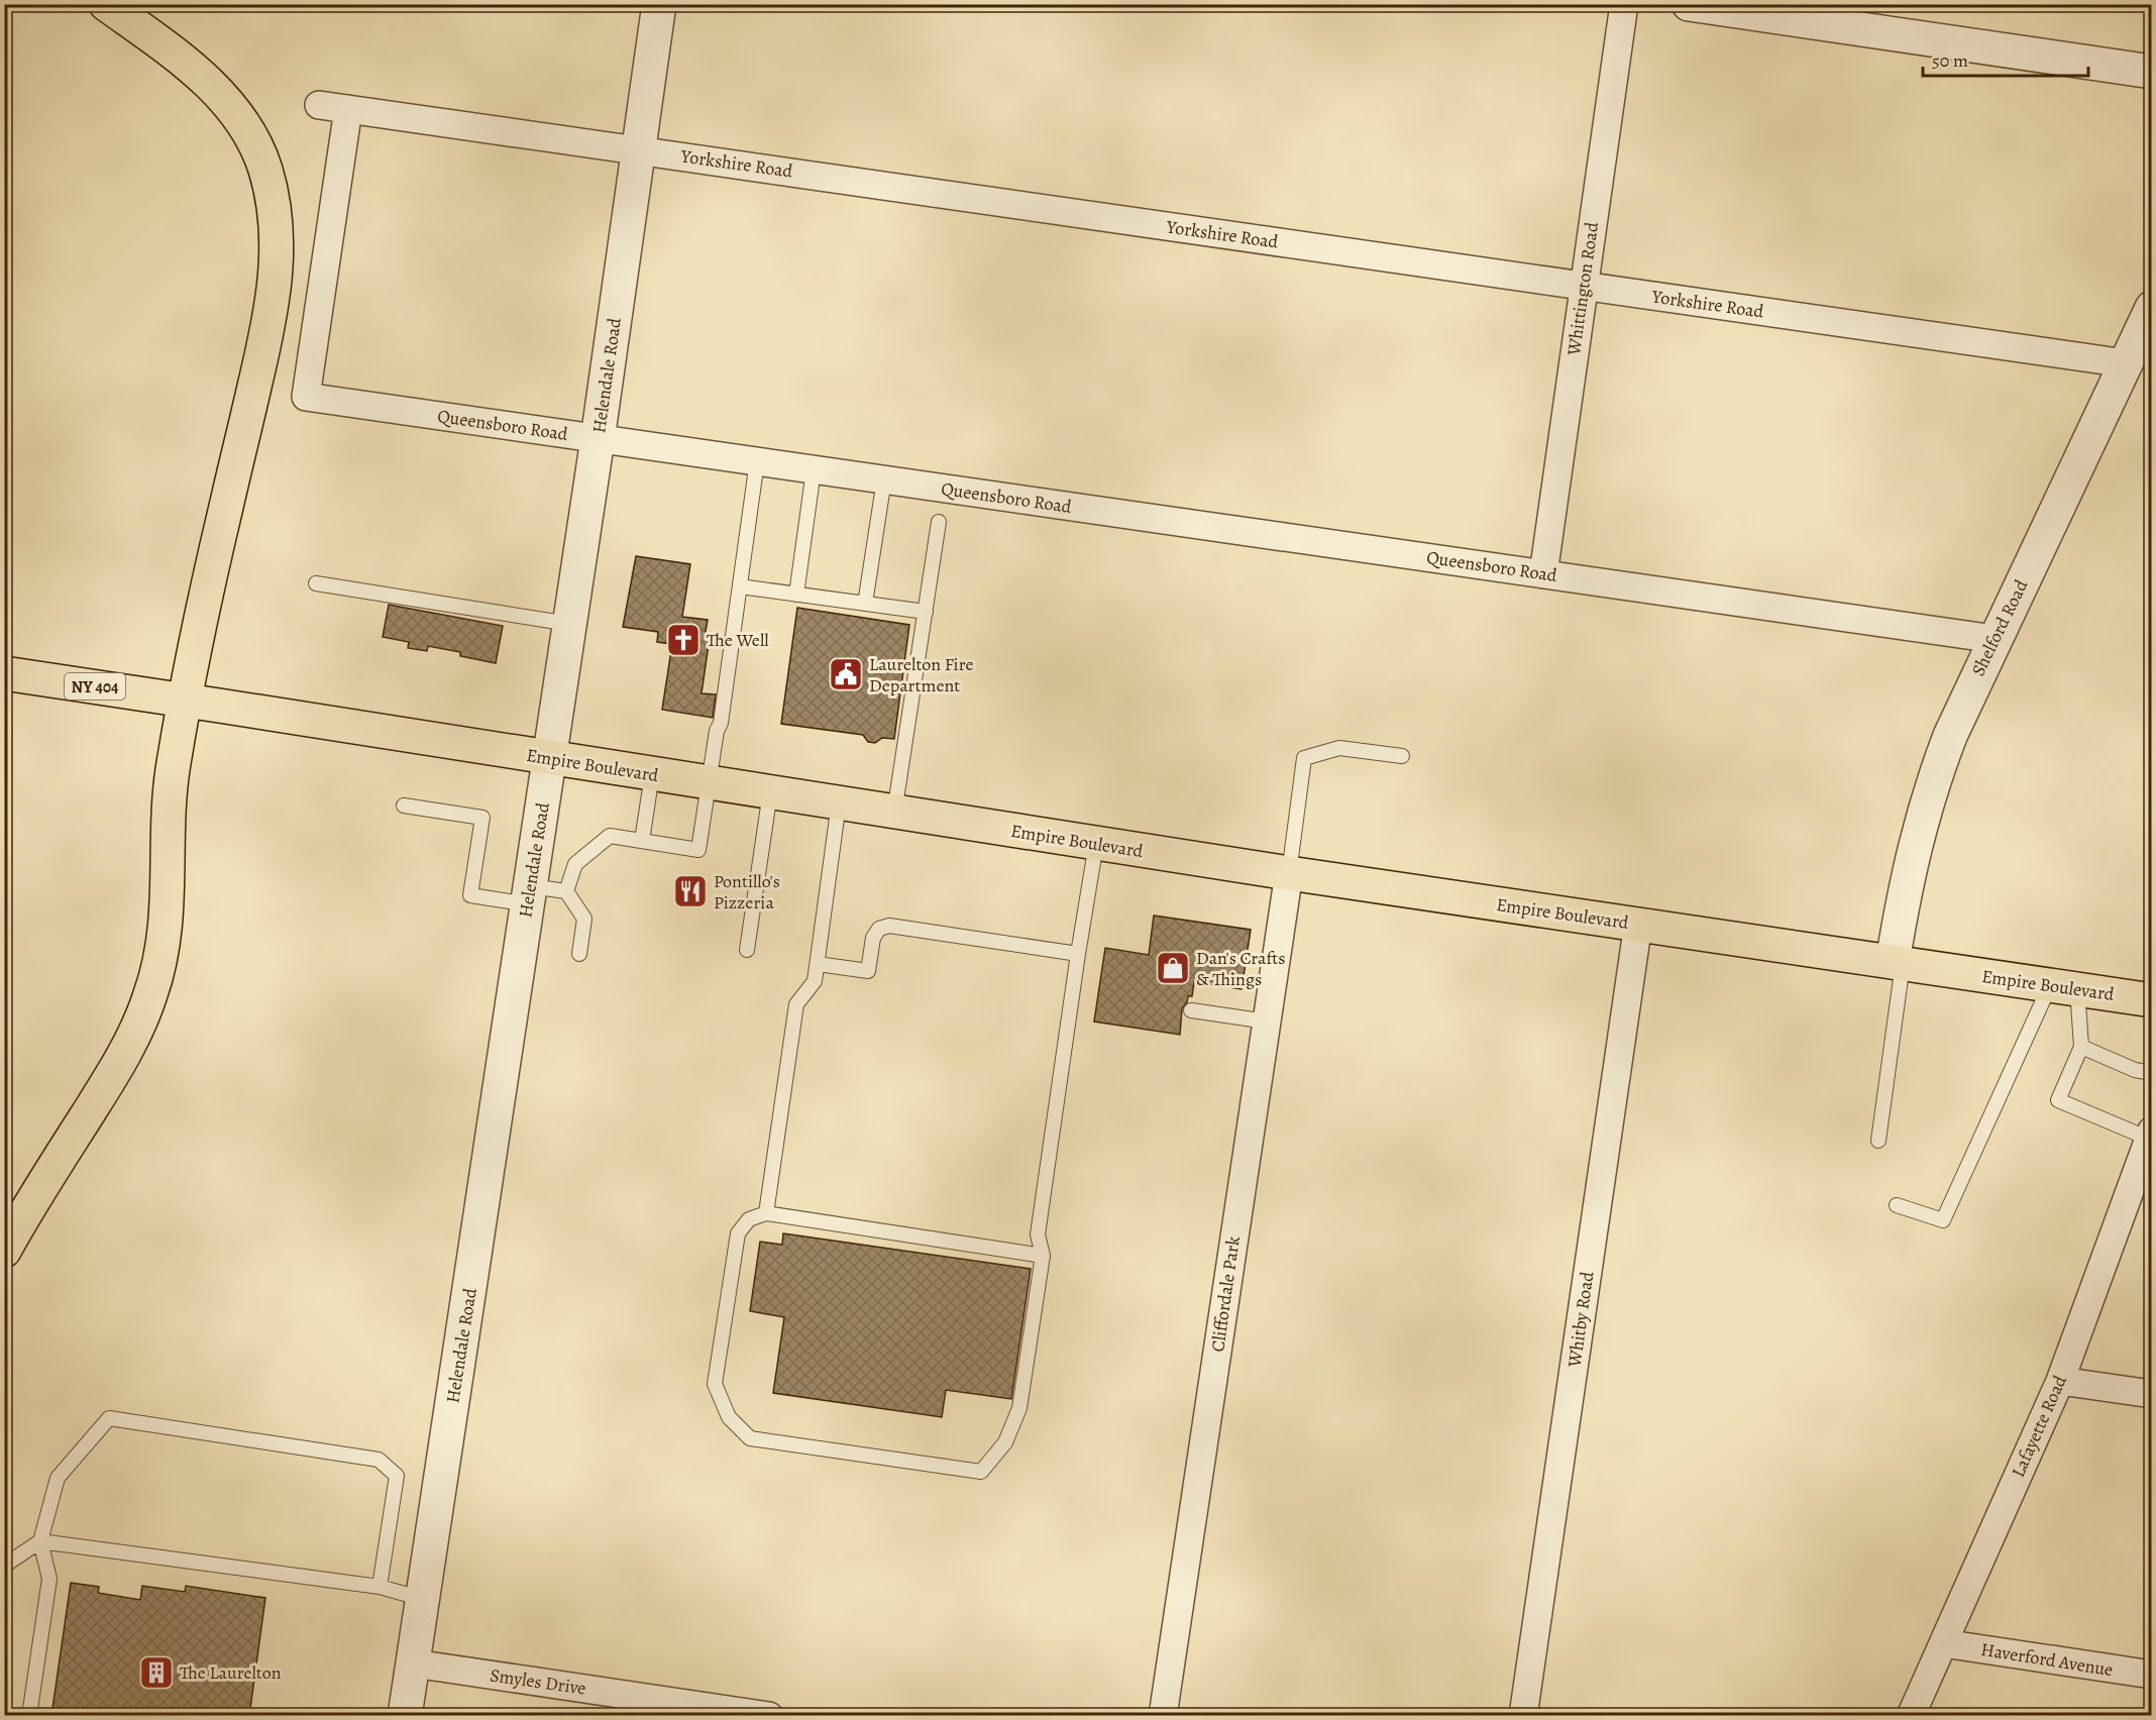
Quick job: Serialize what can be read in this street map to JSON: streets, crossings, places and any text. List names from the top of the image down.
{
  "streets": {
    "main road": ["NY 404", "Empire Boulevard"],
    "street": [
      "Yorkshire Road",
      "Whittington Road",
      "Helendale Road",
      "Queensboro Road",
      "Shelford Road",
      "Cliffordale Park",
      "Whitby Road",
      "Lafayette Road",
      "Haverford Avenue",
      "Smyles Drive"
    ]
  },
  "crossings": [
    ["Yorkshire Road", "Whittington Road"],
    ["Yorkshire Road", "Helendale Road"],
    ["Yorkshire Road", "Queensboro Road"],
    ["Yorkshire Road", "Shelford Road"],
    ["Whittington Road", "Queensboro Road"],
    ["Helendale Road", "Queensboro Road"],
    ["Helendale Road", "Empire Boulevard"],
    ["Helendale Road", "Smyles Drive"],
    ["Queensboro Road", "Shelford Road"],
    ["Shelford Road", "Empire Boulevard"],
    ["Empire Boulevard", "Cliffordale Park"],
    ["Empire Boulevard", "Whitby Road"],
    ["Lafayette Road", "Haverford Avenue"]
  ],
  "places": {
    "church": ["The Well"],
    "public building": ["Laurelton Fire Department"],
    "restaurant": ["Pontillo's Pizzeria"],
    "shop": ["Dan's Crafts & Things"],
    "building": ["The Laurelton"]
  },
  "scale_bar": "50 m"
}
